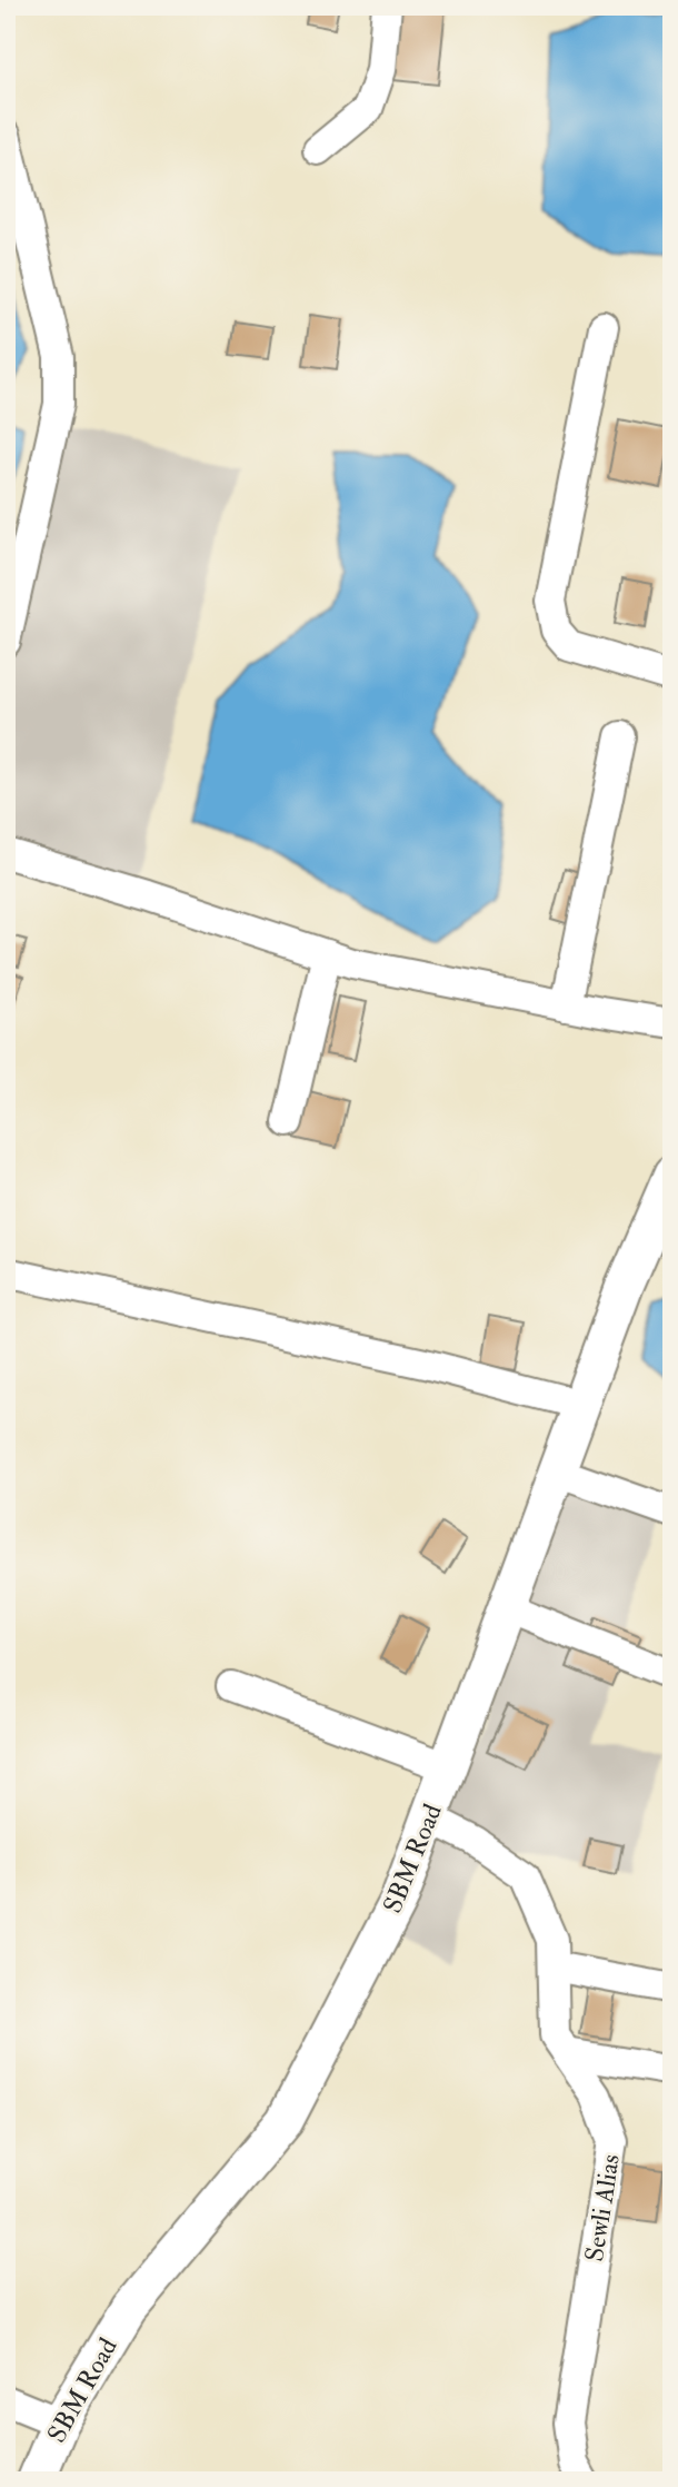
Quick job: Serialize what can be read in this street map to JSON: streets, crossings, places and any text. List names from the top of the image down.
{
  "streets": {
    "street": ["SBM Road", "Sewli Alias"]
  },
  "crossings": [
    ["SBM Road", "Sewli Alias"]
  ]
}
